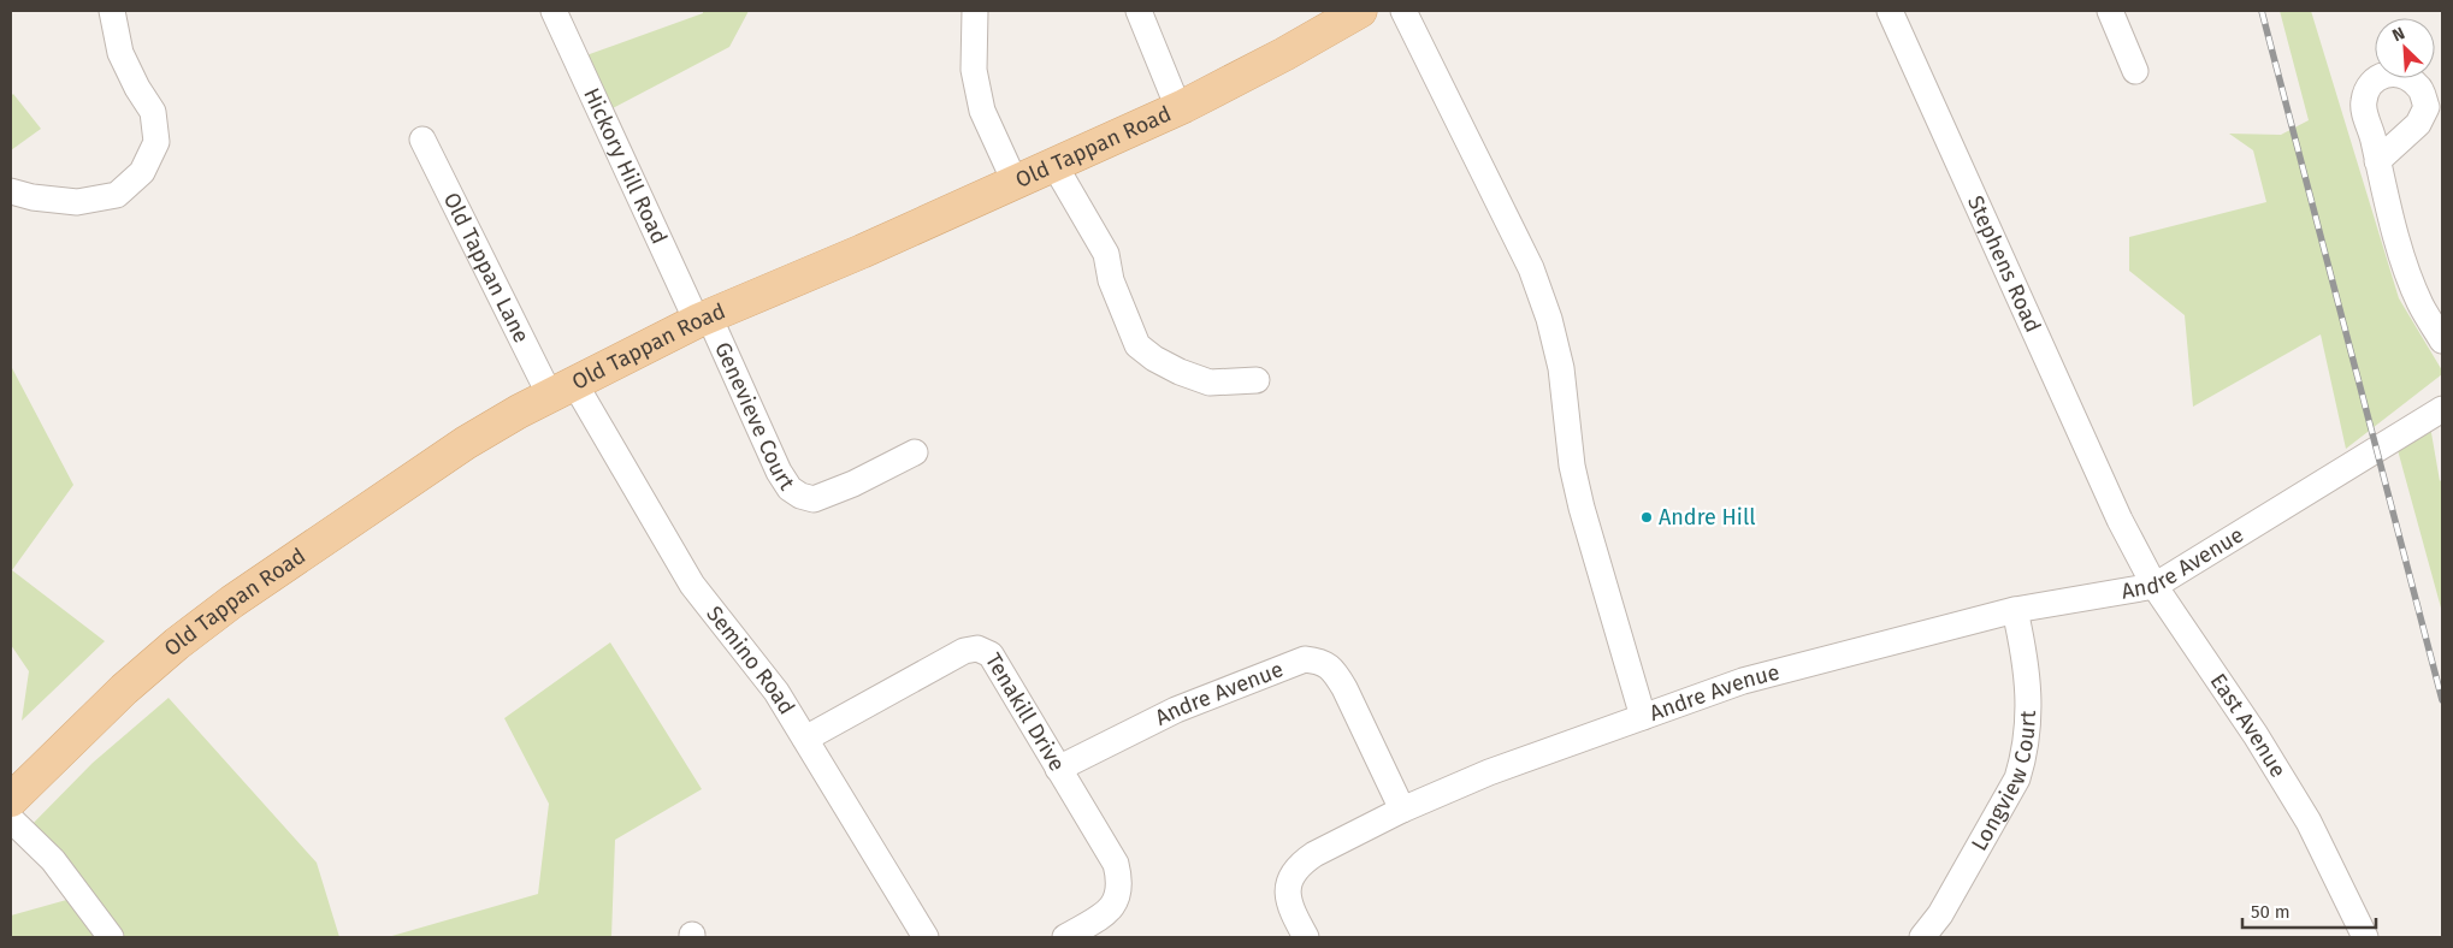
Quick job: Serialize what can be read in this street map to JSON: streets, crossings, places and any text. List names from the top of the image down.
{
  "streets": {
    "main road": ["Old Tappan Road"],
    "street": [
      "Hickory Hill Road",
      "Stephens Road",
      "Old Tappan Lane",
      "Genevieve Court",
      "Andre Avenue",
      "Semino Road",
      "Tenakill Drive",
      "East Avenue",
      "Longview Court"
    ]
  },
  "crossings": [
    ["Old Tappan Road", "Hickory Hill Road"],
    ["Old Tappan Road", "Old Tappan Lane"],
    ["Old Tappan Road", "Genevieve Court"],
    ["Old Tappan Road", "Semino Road"],
    ["Hickory Hill Road", "Genevieve Court"],
    ["Stephens Road", "East Avenue"],
    ["Old Tappan Lane", "Semino Road"],
    ["Andre Avenue", "Tenakill Drive"],
    ["Andre Avenue", "East Avenue"],
    ["Andre Avenue", "Longview Court"],
    ["Semino Road", "Tenakill Drive"]
  ],
  "places": ["Andre Hill"],
  "scale_bar": "50 m",
  "north": "top left"
}
